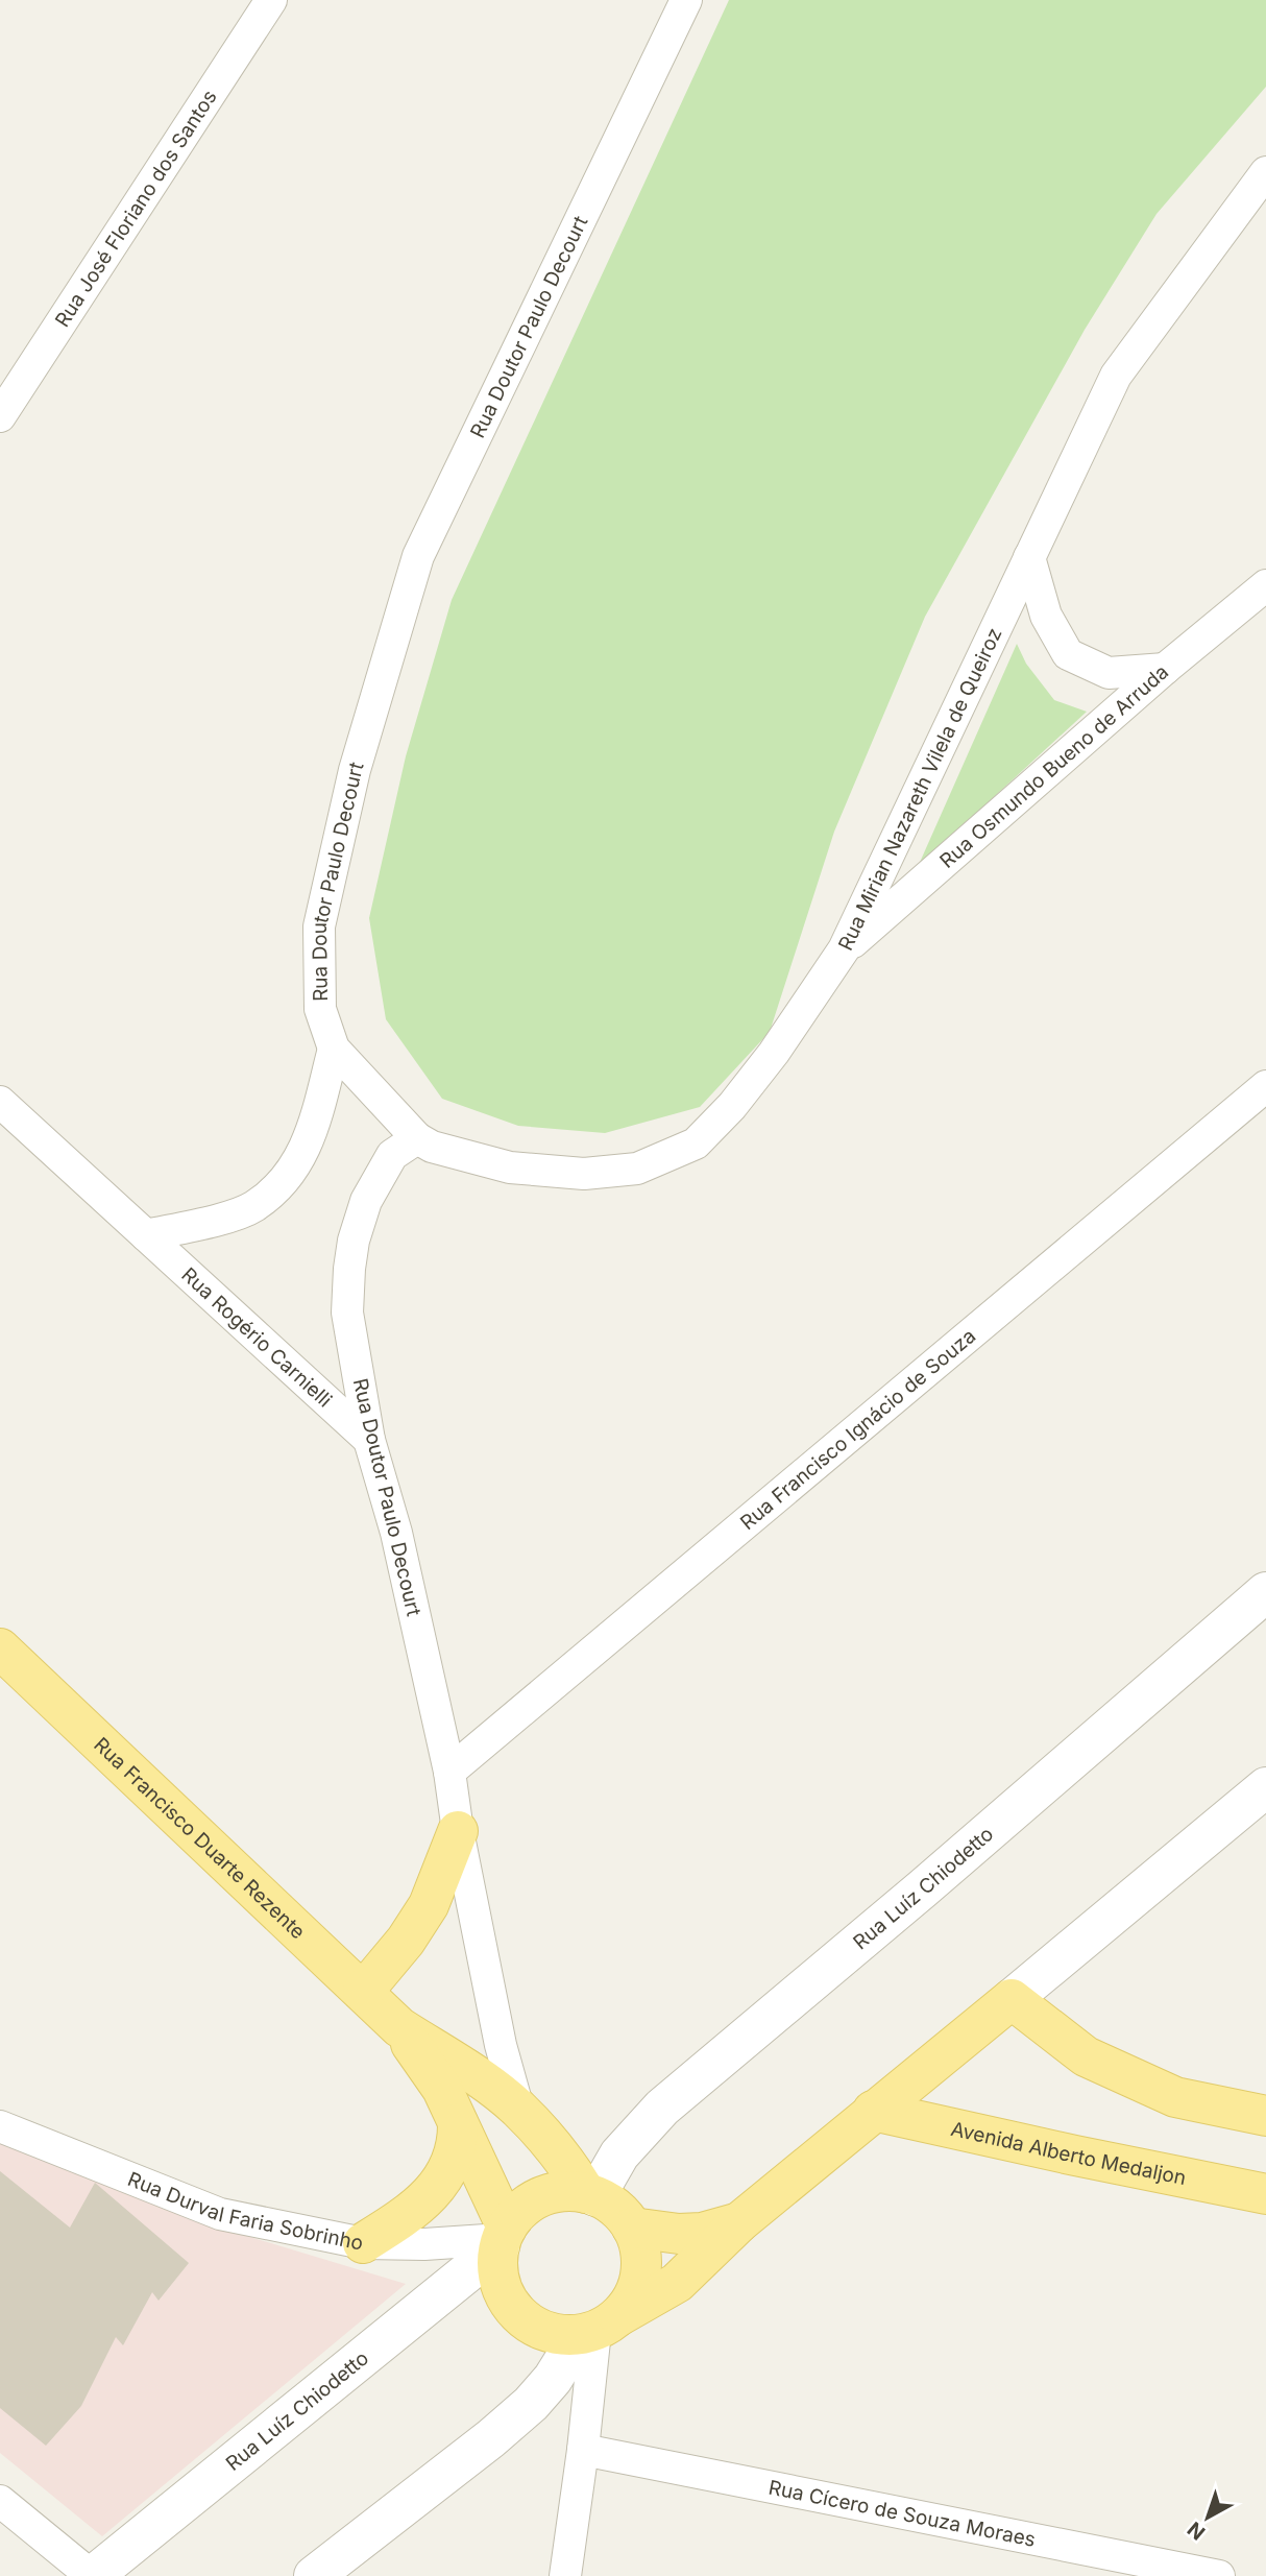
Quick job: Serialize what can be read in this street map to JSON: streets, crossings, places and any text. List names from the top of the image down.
{
  "streets": {
    "main road": ["Rua Francisco Duarte Rezente", "Avenida Alberto Medaljon"],
    "street": [
      "Rua José Floriano dos Santos",
      "Rua Doutor Paulo Decourt",
      "Rua Osmundo Bueno de Arruda",
      "Rua Mirian Nazareth Vilela de Queiroz",
      "Rua Rogério Carnielli",
      "Rua Francisco Ignácio de Souza",
      "Rua Luíz Chiodetto",
      "Rua Durval Faria Sobrinho",
      "Rua Cícero de Souza Moraes"
    ]
  },
  "crossings": [
    ["Rua Doutor Paulo Decourt", "Rua Mirian Nazareth Vilela de Queiroz"],
    ["Rua Doutor Paulo Decourt", "Rua Rogério Carnielli"],
    ["Rua Doutor Paulo Decourt", "Rua Francisco Ignácio de Souza"],
    ["Rua Doutor Paulo Decourt", "Rua Francisco Duarte Rezente"],
    ["Rua Osmundo Bueno de Arruda", "Rua Mirian Nazareth Vilela de Queiroz"],
    ["Rua Francisco Duarte Rezente", "Rua Luíz Chiodetto"],
    ["Rua Francisco Duarte Rezente", "Rua Durval Faria Sobrinho"],
    ["Rua Luíz Chiodetto", "Rua Durval Faria Sobrinho"]
  ],
  "north": "bottom left"
}
